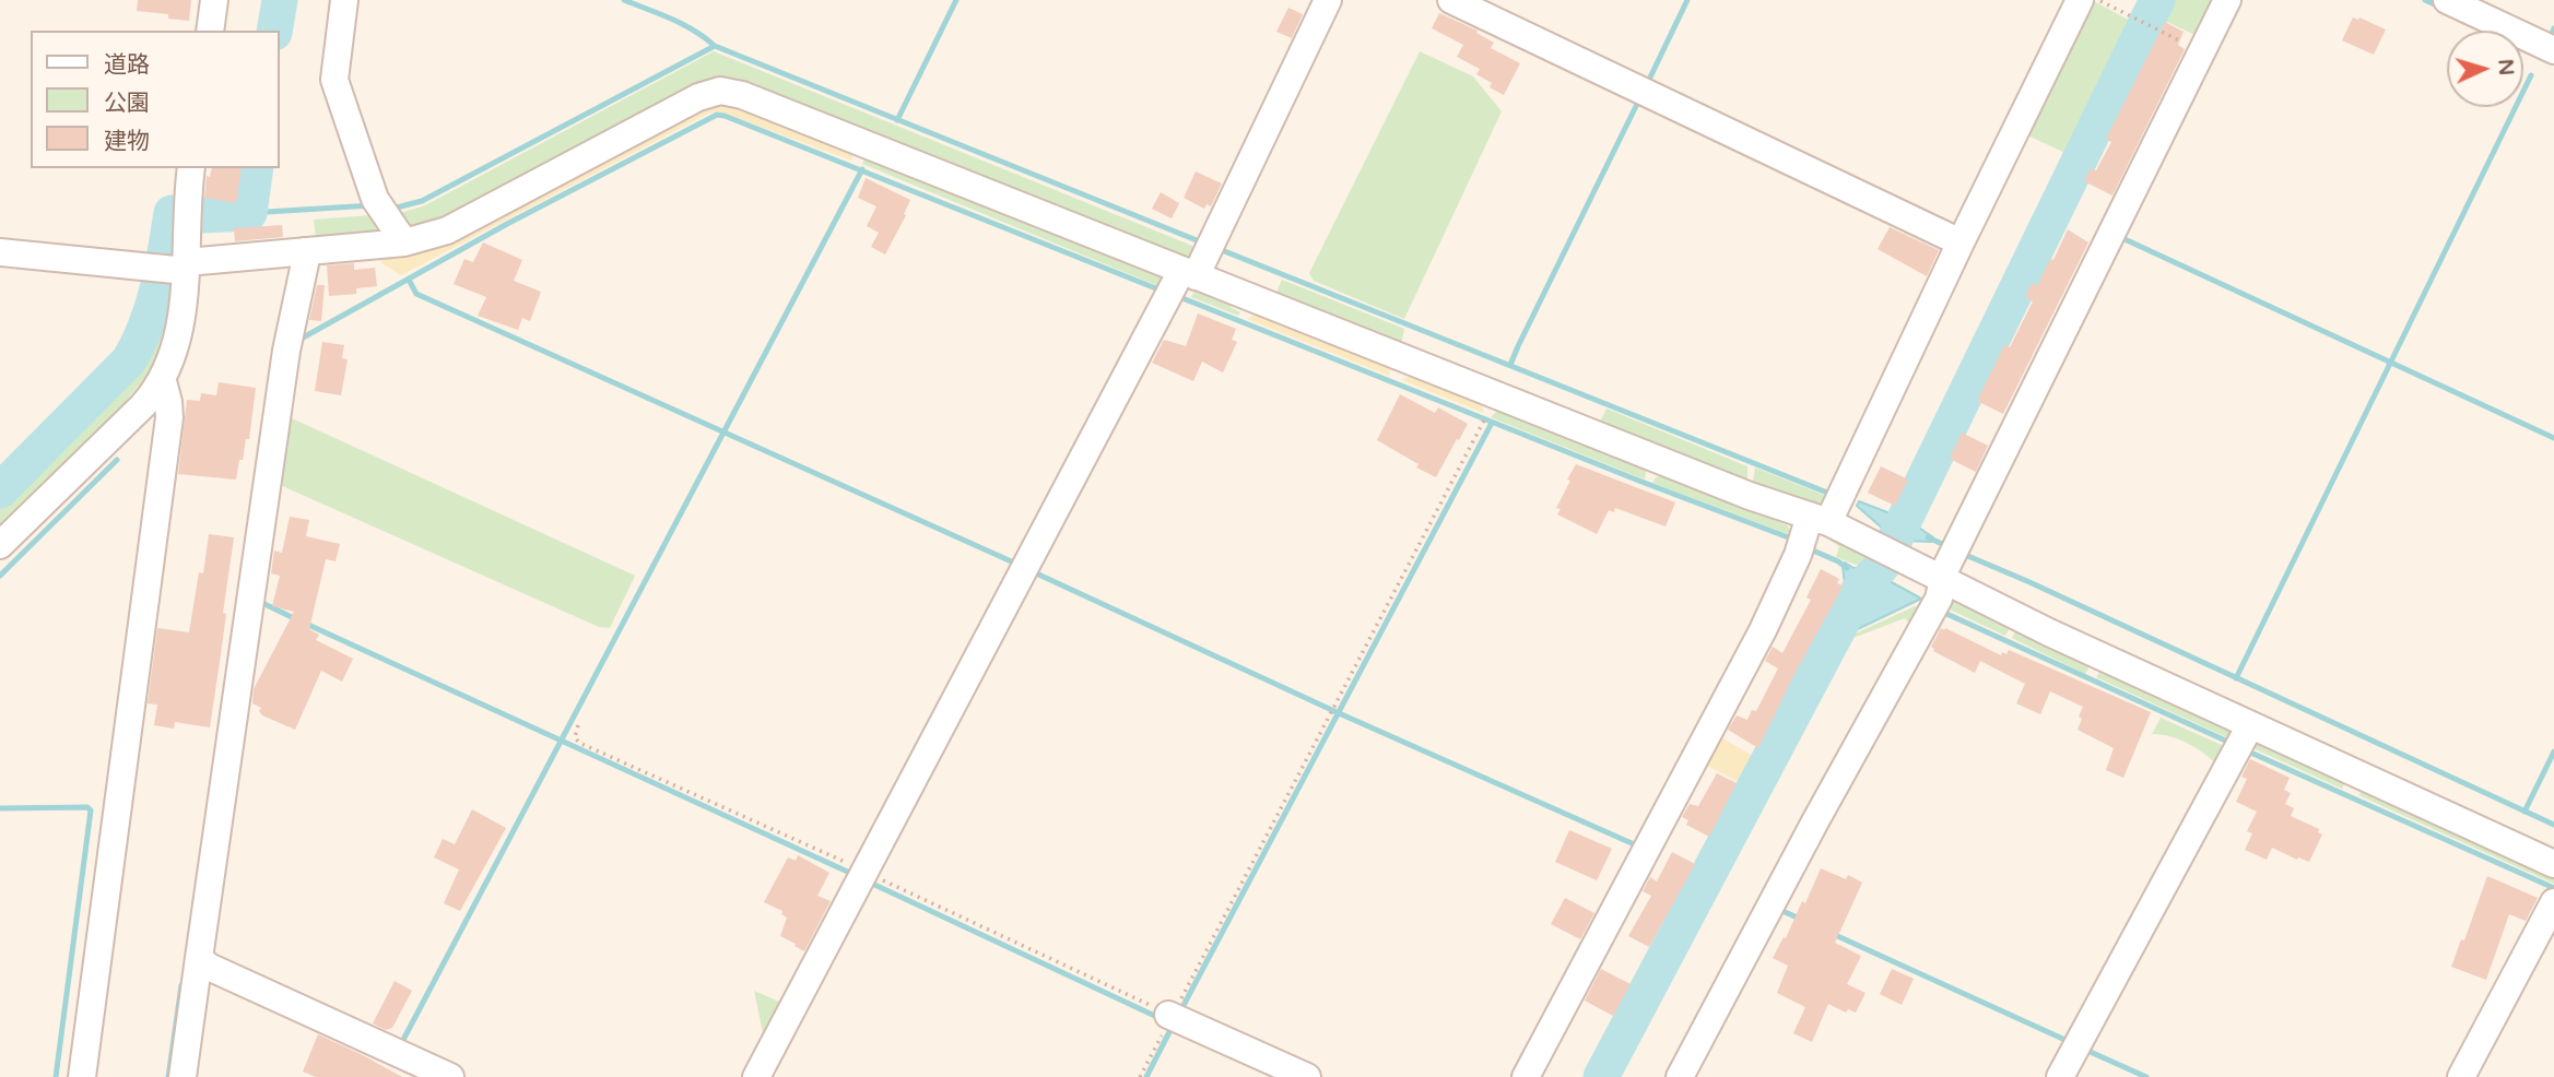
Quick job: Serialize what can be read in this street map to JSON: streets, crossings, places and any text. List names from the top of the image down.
{
  "legend": ["道路", "公園", "建物"],
  "north": "right"
}
